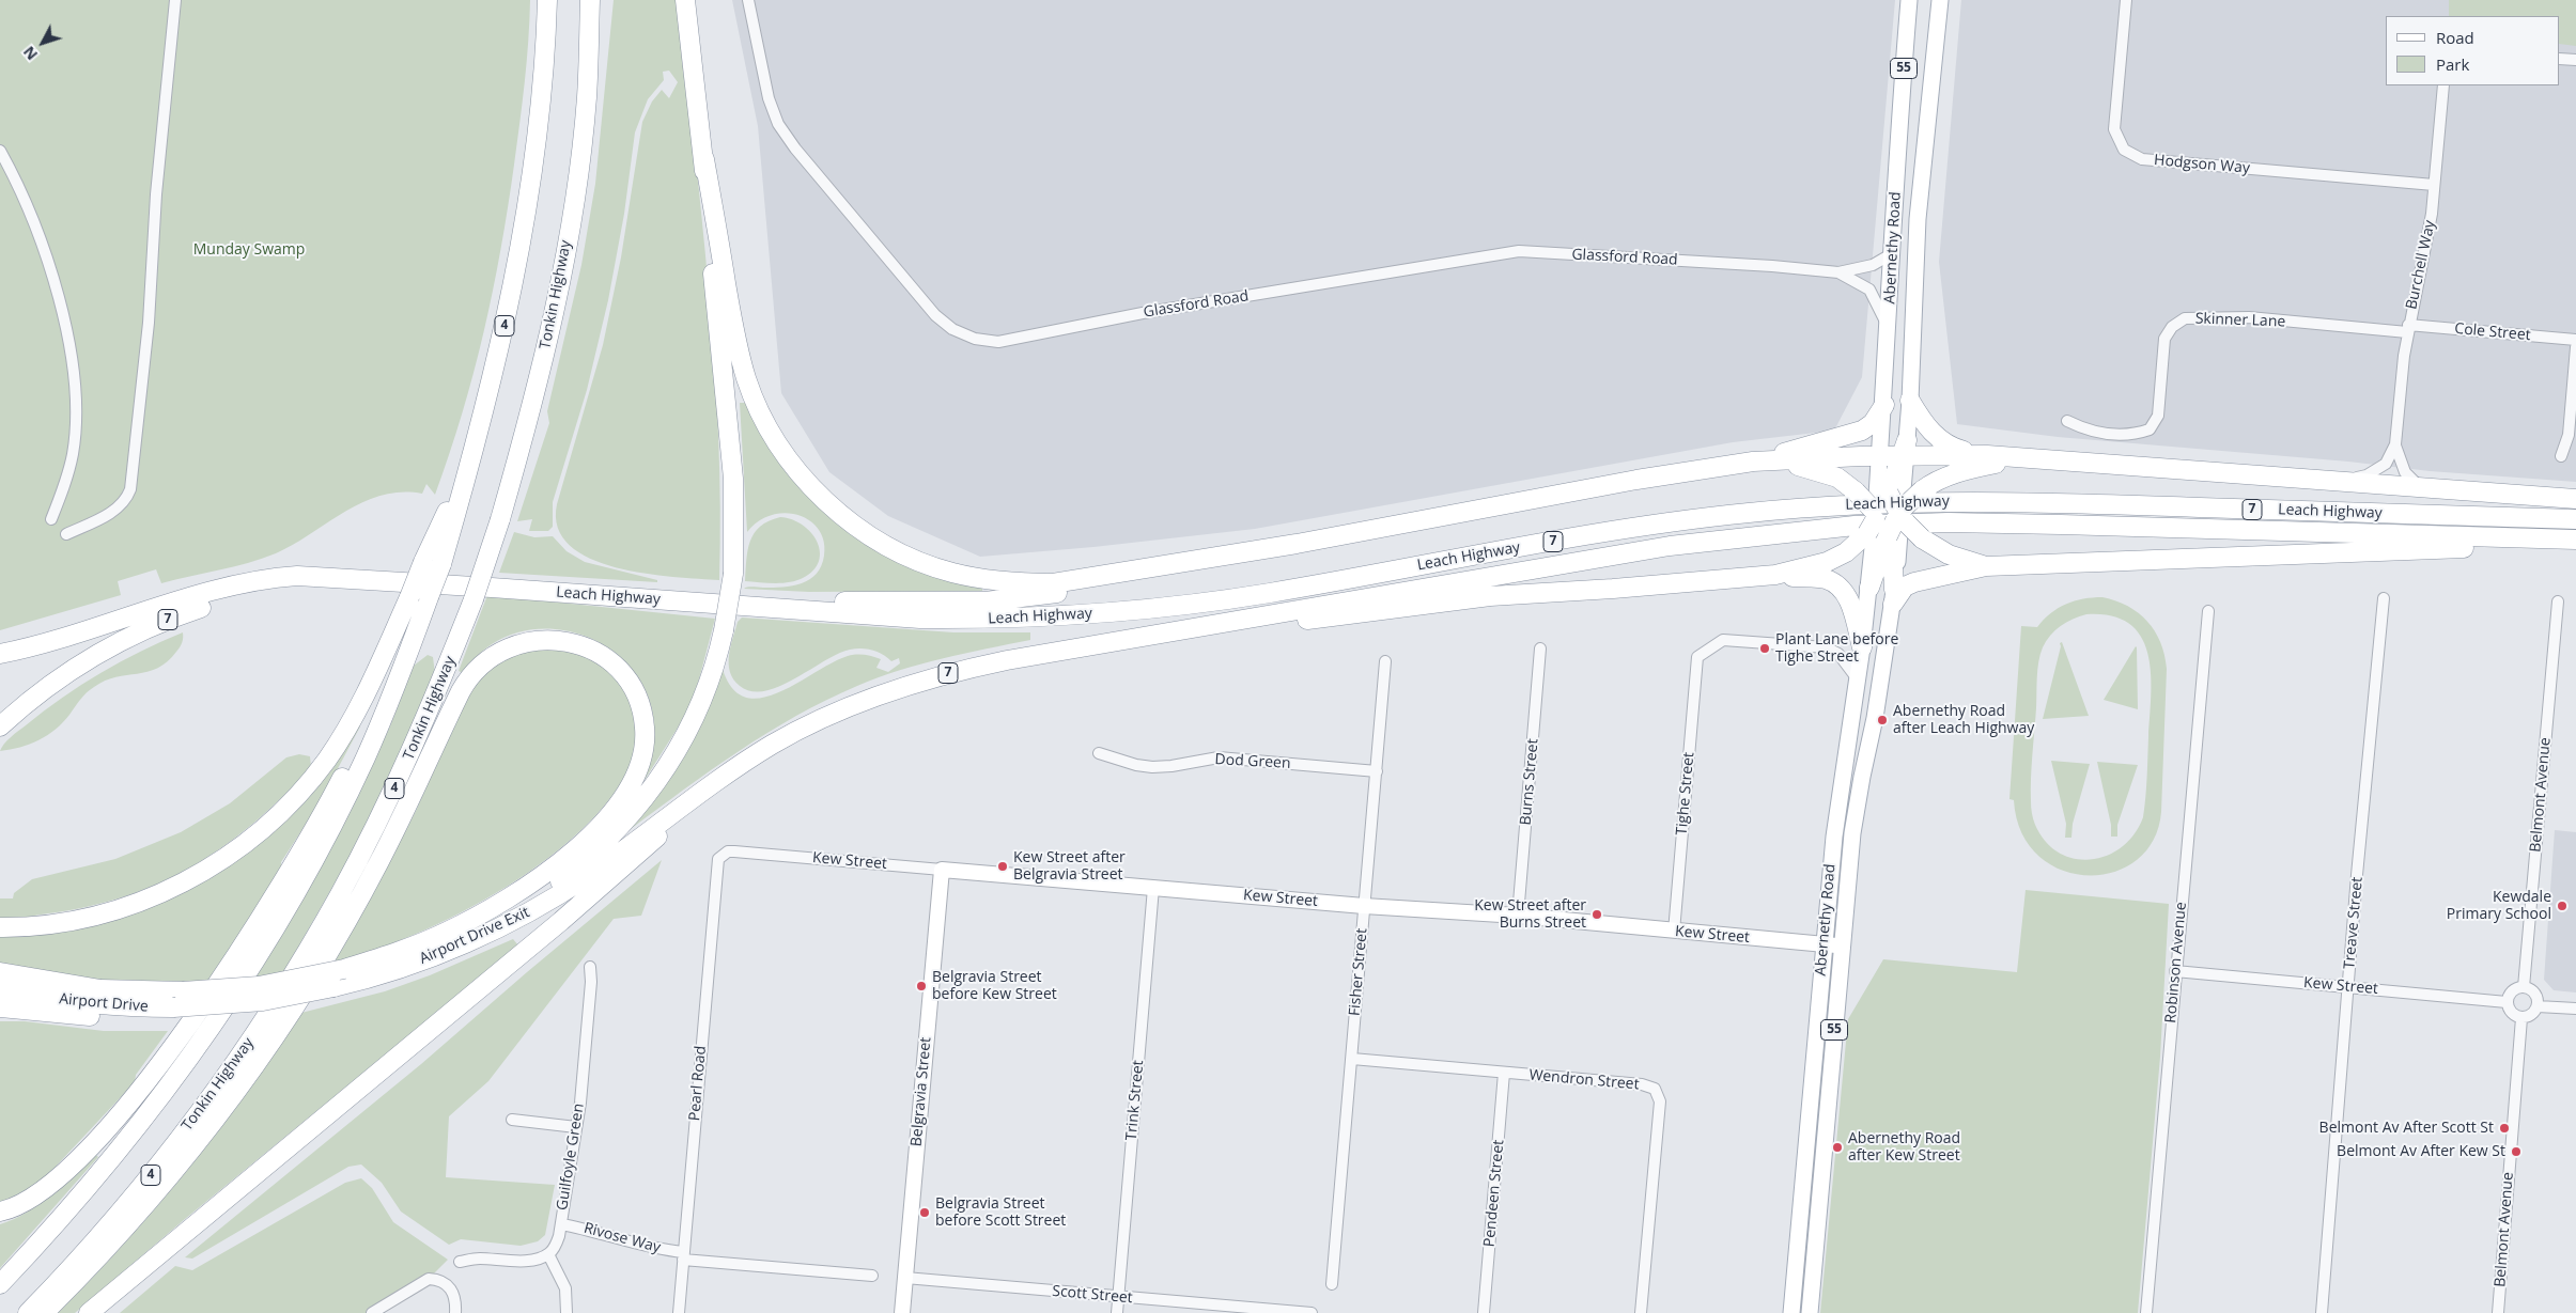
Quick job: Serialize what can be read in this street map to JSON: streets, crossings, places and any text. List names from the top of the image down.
{
  "streets": {
    "highway": [
      "Tonkin Highway",
      "4",
      "Leach Highway",
      "7",
      "Airport Drive Exit",
      "Airport Drive"
    ],
    "main road": ["55", "Abernethy Road"],
    "street": [
      "Hodgson Way",
      "Glassford Road",
      "Burchell Way",
      "Skinner Lane",
      "Cole Street",
      "Dod Green",
      "Burns Street",
      "Tighe Street",
      "Belmont Avenue",
      "Kew Street",
      "Treave Street",
      "Robinson Avenue",
      "Fisher Street",
      "Wendron Street",
      "Pearl Road",
      "Belgravia Street",
      "Trink Street",
      "Guilfoyle Green",
      "Pendeen Street",
      "Rivose Way",
      "Scott Street"
    ]
  },
  "crossings": [
    ["Hodgson Way", "Burchell Way"],
    ["Abernethy Road", "Glassford Road"],
    ["Abernethy Road", "7"],
    ["Abernethy Road", "Tighe Street"],
    ["Abernethy Road", "Kew Street"],
    ["Burchell Way", "Skinner Lane"],
    ["Burchell Way", "Cole Street"],
    ["Burchell Way", "7"],
    ["Skinner Lane", "Cole Street"],
    ["Leach Highway", "7"],
    ["Leach Highway", "Airport Drive Exit"],
    ["Dod Green", "Fisher Street"],
    ["Burns Street", "Kew Street"],
    ["Tighe Street", "Kew Street"],
    ["Belmont Avenue", "Kew Street"],
    ["Kew Street", "Treave Street"],
    ["Kew Street", "Robinson Avenue"],
    ["Kew Street", "Fisher Street"],
    ["Kew Street", "Pearl Road"],
    ["Kew Street", "Belgravia Street"],
    ["Kew Street", "Trink Street"],
    ["Airport Drive Exit", "Airport Drive"],
    ["Fisher Street", "Wendron Street"],
    ["Wendron Street", "Pendeen Street"],
    ["Pearl Road", "Rivose Way"],
    ["Belgravia Street", "Scott Street"],
    ["Trink Street", "Scott Street"],
    ["Guilfoyle Green", "Rivose Way"]
  ],
  "parks": ["Munday Swamp"],
  "places": [
    "Plant Lane before Tighe Street",
    "Abernethy Road after Leach Highway",
    "Kew Street after Belgravia Street",
    "Kewdale Primary School",
    "Kew Street after Burns Street",
    "Belgravia Street before Kew Street",
    "Belmont Av After Scott St",
    "Abernethy Road after Kew Street",
    "Belmont Av After Kew St",
    "Belgravia Street before Scott Street"
  ],
  "legend": ["Road", "Park"],
  "north": "bottom left"
}
